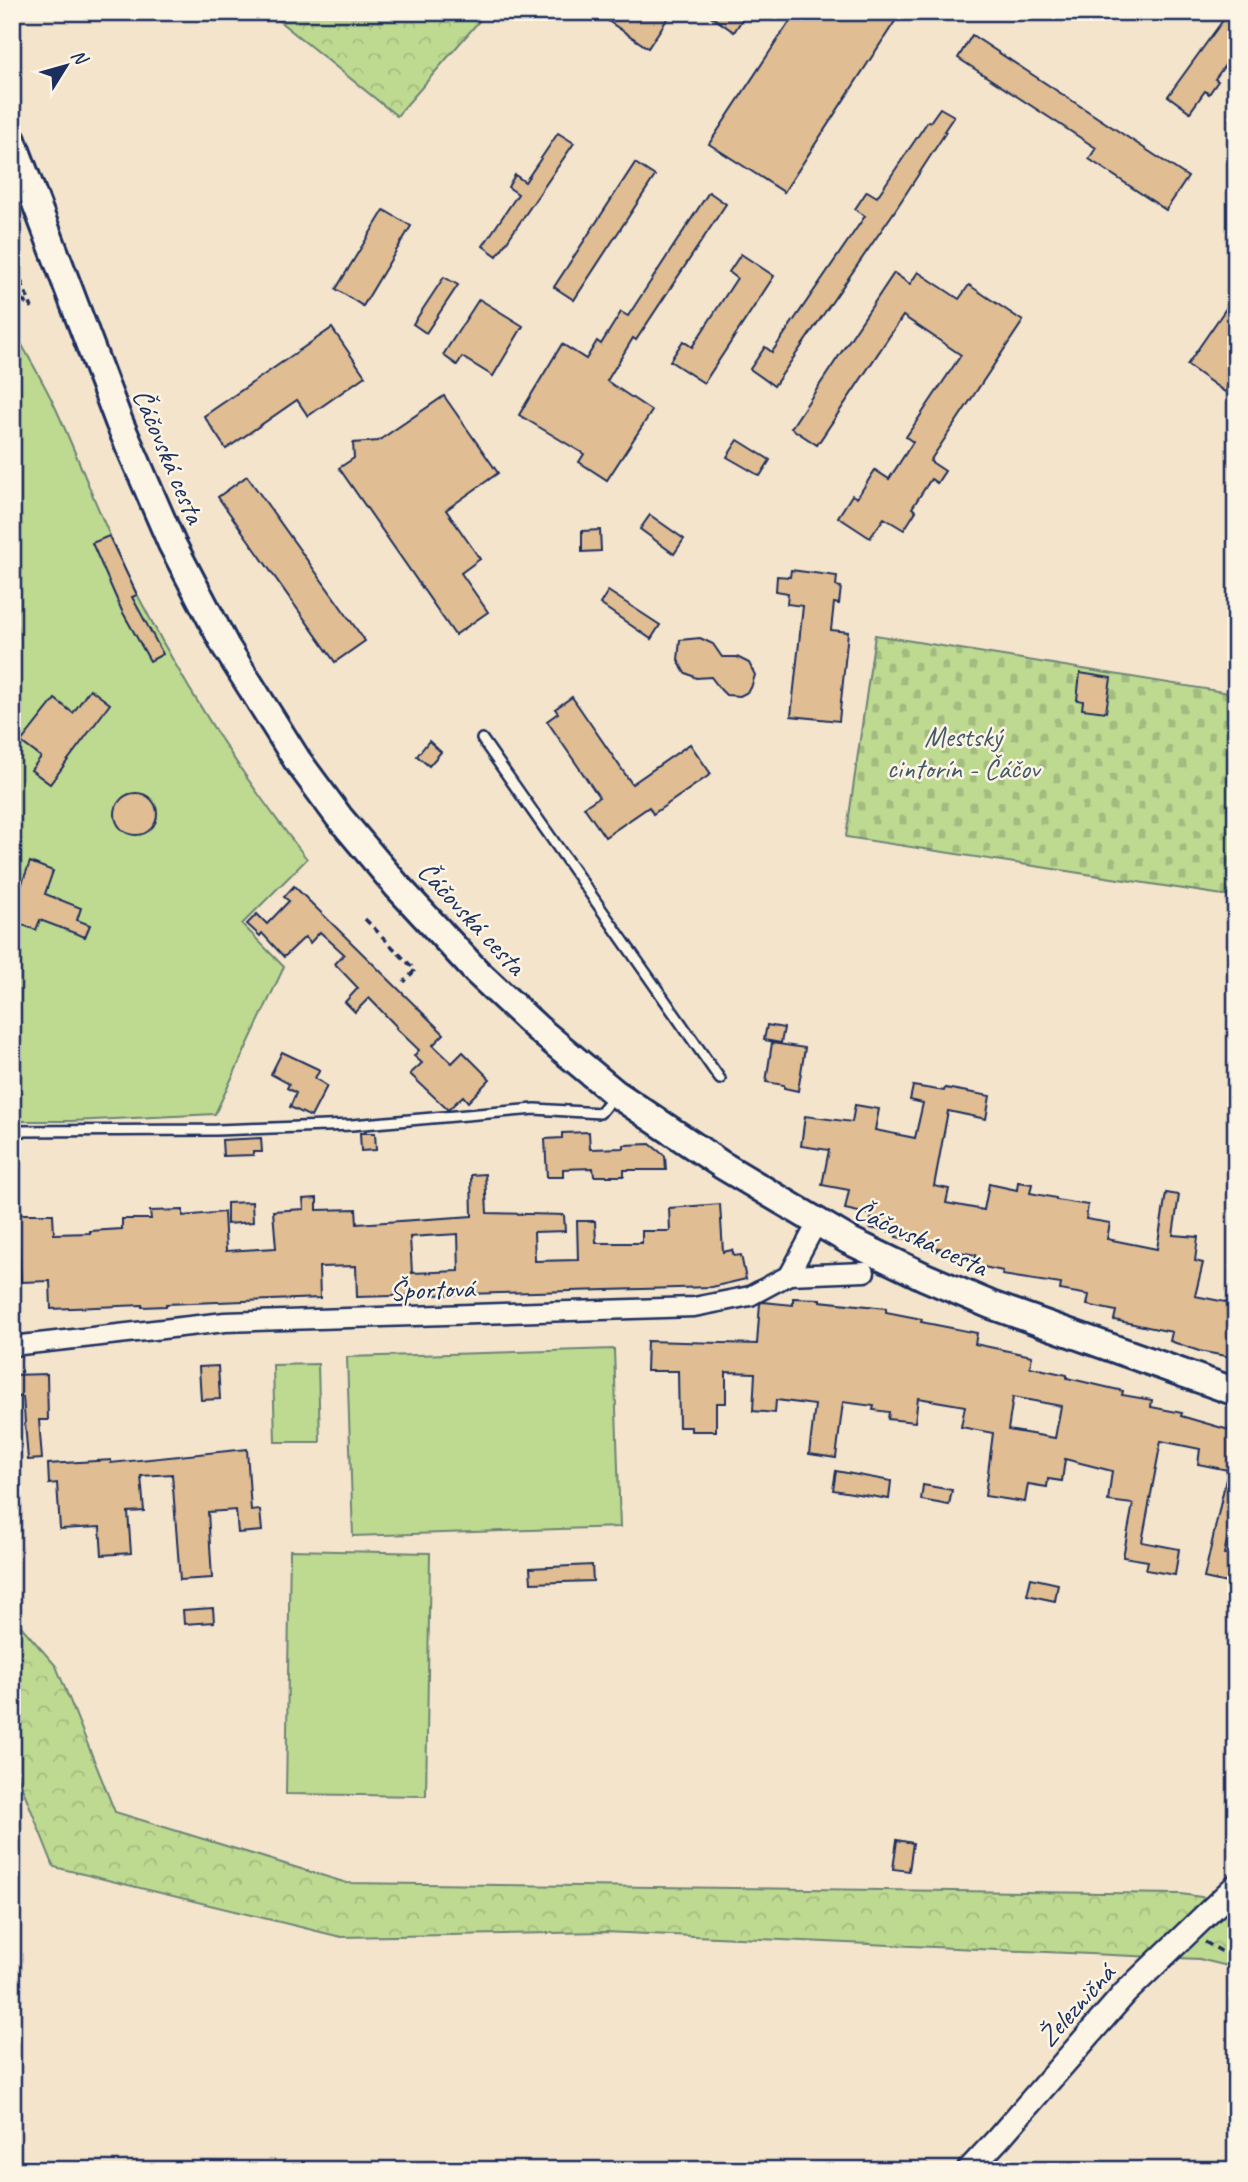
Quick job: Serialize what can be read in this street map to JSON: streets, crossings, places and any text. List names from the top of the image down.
{
  "streets": {
    "main road": ["Čáčovská cesta"],
    "street": ["Športová", "Železničná"]
  },
  "parks": ["Mestský cintorín - Čáčov"],
  "north": "top right"
}
